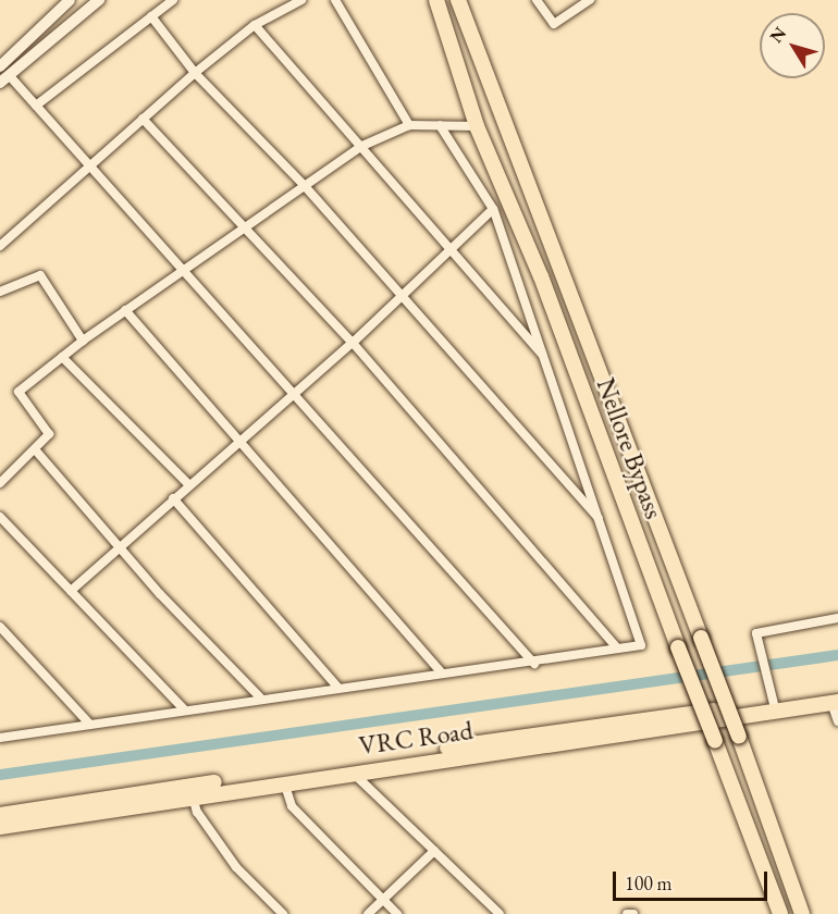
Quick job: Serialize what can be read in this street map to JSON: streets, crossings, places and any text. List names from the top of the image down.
{
  "streets": {
    "main road": ["Nellore Bypass", "VRC Road"]
  },
  "scale_bar": "100 m",
  "north": "top left"
}
